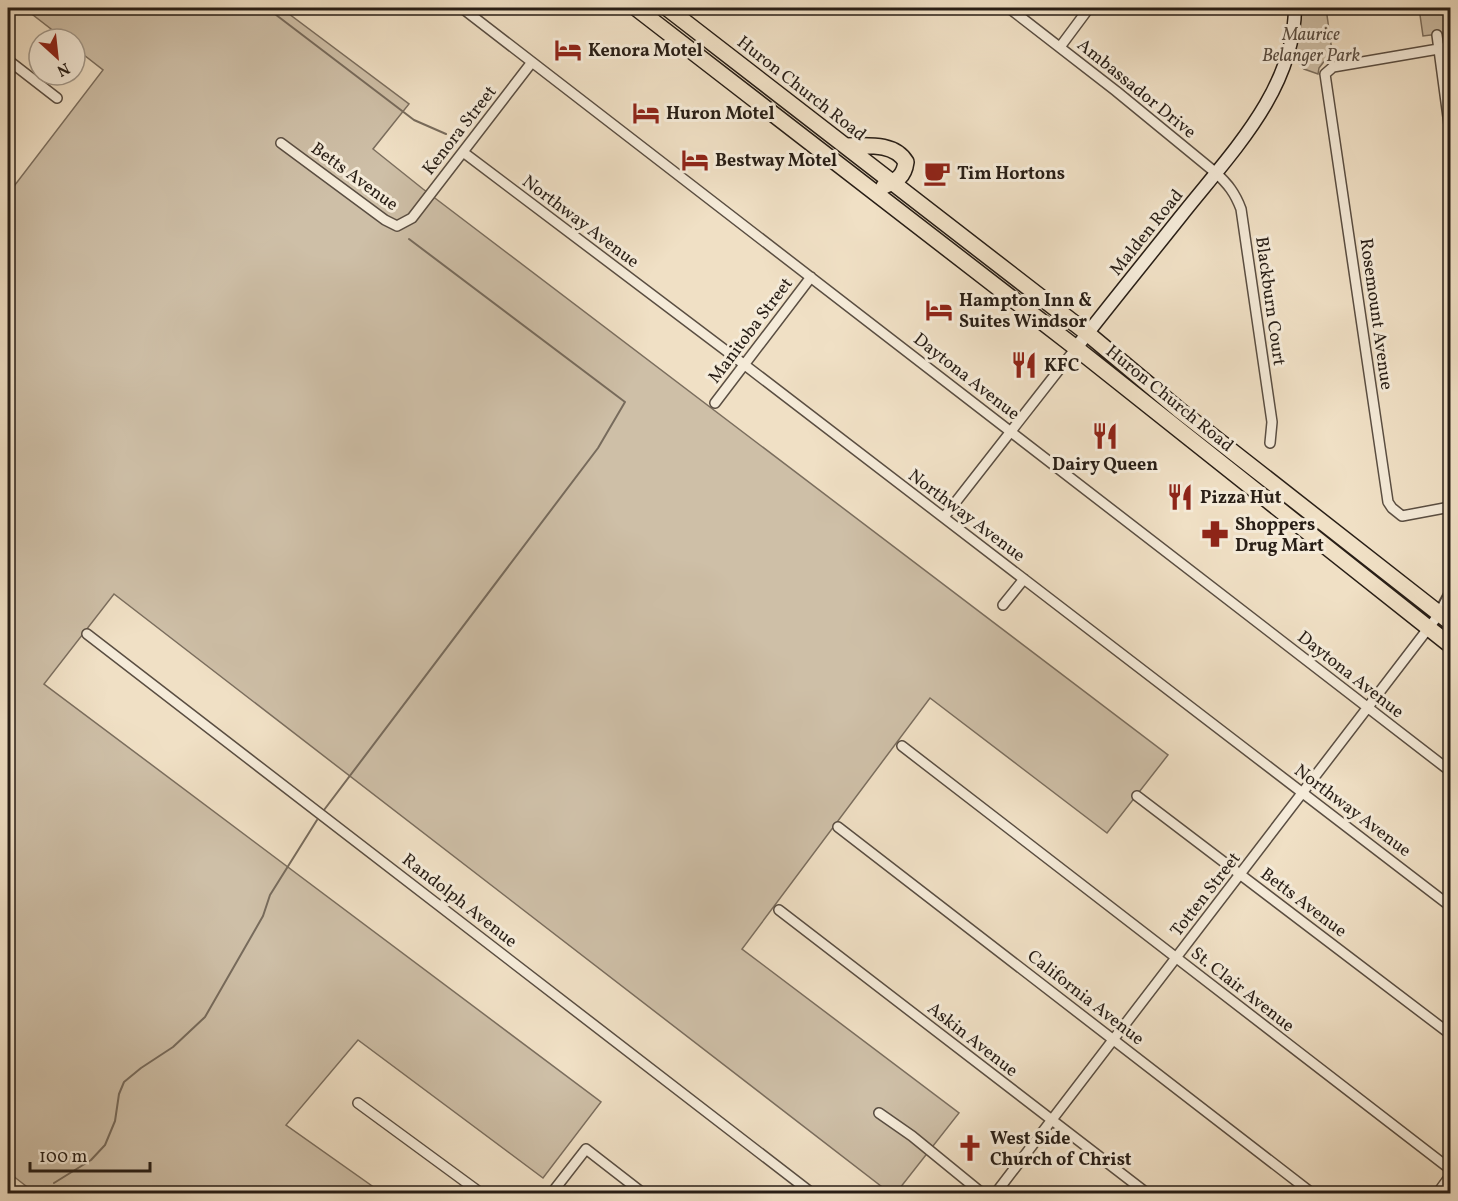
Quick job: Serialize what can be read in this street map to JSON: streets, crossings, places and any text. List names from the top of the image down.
{
  "streets": {
    "highway": ["Huron Church Road"],
    "main road": ["Malden Road"],
    "street": [
      "Ambassador Drive",
      "Kenora Street",
      "Betts Avenue",
      "Northway Avenue",
      "Blackburn Court",
      "Rosemount Avenue",
      "Manitoba Street",
      "Daytona Avenue",
      "Totten Street",
      "Randolph Avenue",
      "St. Clair Avenue",
      "California Avenue",
      "Askin Avenue"
    ]
  },
  "crossings": [
    ["Huron Church Road", "Malden Road"],
    ["Huron Church Road", "Totten Street"],
    ["Ambassador Drive", "Malden Road"],
    ["Ambassador Drive", "Blackburn Court"],
    ["Kenora Street", "Betts Avenue"],
    ["Kenora Street", "Northway Avenue"],
    ["Kenora Street", "Daytona Avenue"],
    ["Betts Avenue", "Totten Street"],
    ["Northway Avenue", "Malden Road"],
    ["Northway Avenue", "Manitoba Street"],
    ["Northway Avenue", "Totten Street"],
    ["Malden Road", "Blackburn Court"],
    ["Malden Road", "Daytona Avenue"],
    ["Manitoba Street", "Daytona Avenue"],
    ["Daytona Avenue", "Totten Street"],
    ["Totten Street", "St. Clair Avenue"],
    ["Totten Street", "California Avenue"],
    ["Totten Street", "Askin Avenue"]
  ],
  "parks": ["Maurice Belanger Park"],
  "places": {
    "hotel": [
      "Kenora Motel",
      "Huron Motel",
      "Bestway Motel",
      "Hampton Inn & Suites Windsor"
    ],
    "cafe": ["Tim Hortons"],
    "restaurant": ["KFC", "Dairy Queen", "Pizza Hut"],
    "pharmacy": ["Shoppers Drug Mart"],
    "church": ["West Side Church of Christ"]
  },
  "scale_bar": "100 m",
  "north": "bottom right"
}
